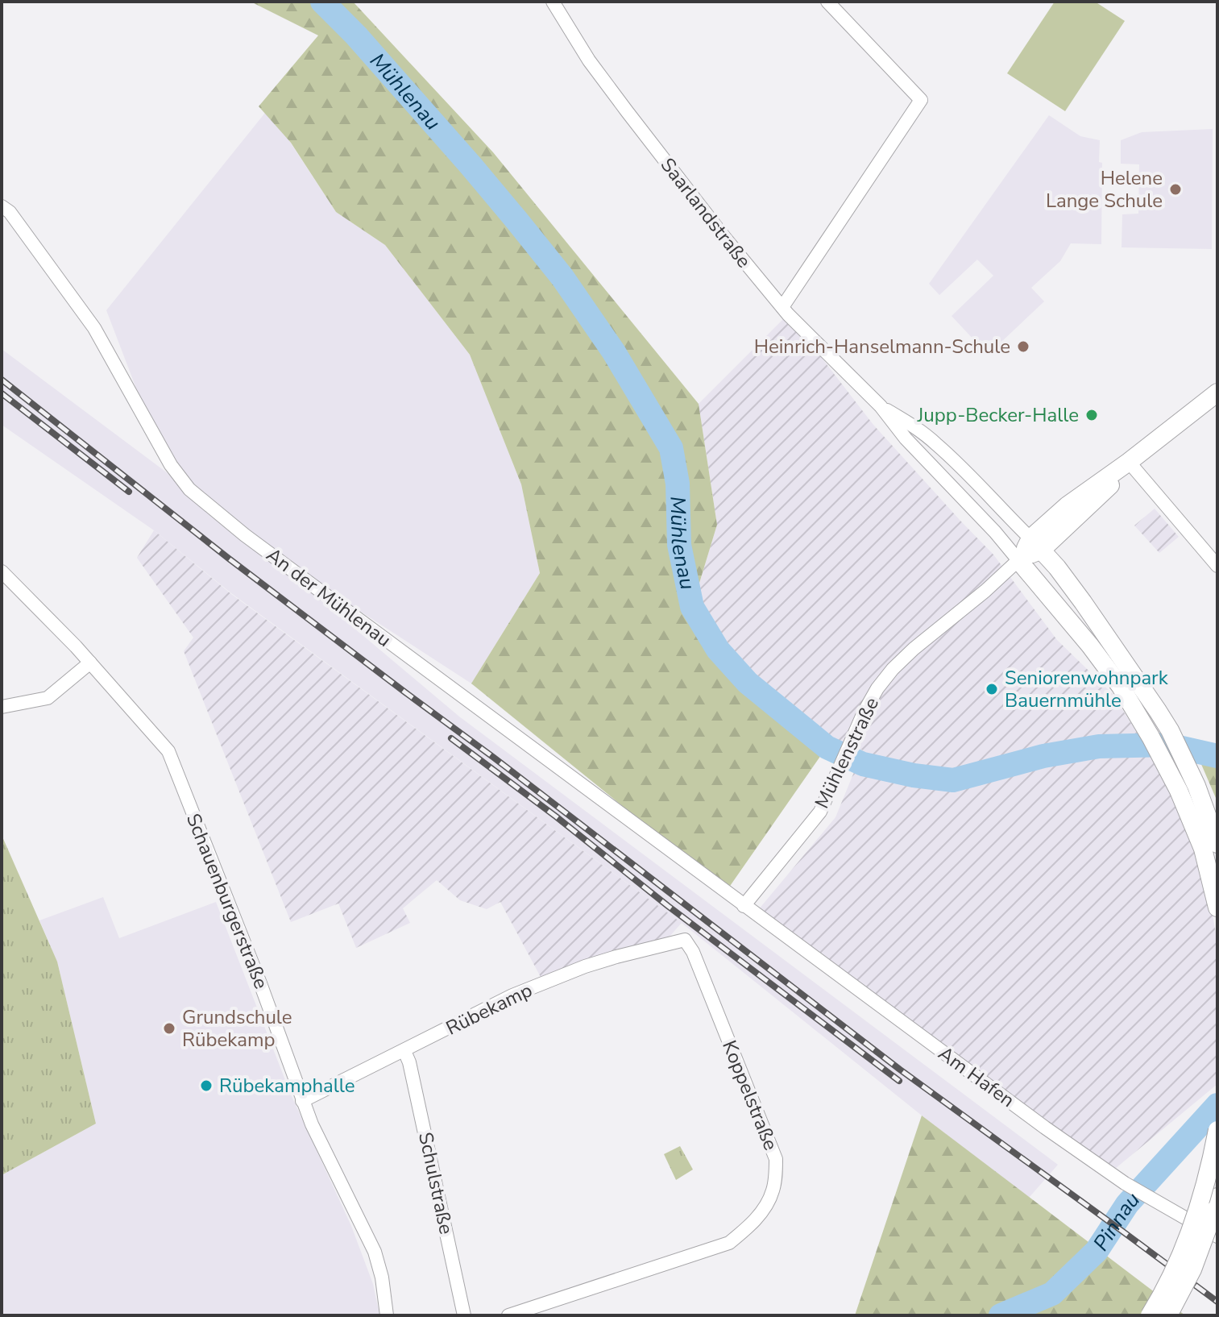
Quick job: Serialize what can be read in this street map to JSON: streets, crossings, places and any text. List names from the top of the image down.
{
  "streets": {
    "main road": ["Mühlenstraße"],
    "street": [
      "Saarlandstraße",
      "An der Mühlenau",
      "Schauenburgerstraße",
      "Rübekamp",
      "Am Hafen",
      "Koppelstraße",
      "Schulstraße"
    ]
  },
  "crossings": [
    ["Saarlandstraße", "Mühlenstraße"],
    ["An der Mühlenau", "Mühlenstraße"],
    ["An der Mühlenau", "Am Hafen"],
    ["Mühlenstraße", "Am Hafen"],
    ["Schauenburgerstraße", "Rübekamp"],
    ["Rübekamp", "Koppelstraße"],
    ["Rübekamp", "Schulstraße"]
  ],
  "water": ["Mühlenau", "Pinnau"],
  "places": [
    "Helene Lange Schule",
    "Heinrich-Hanselmann-Schule",
    "Jupp-Becker-Halle",
    "Seniorenwohnpark Bauernmühle",
    "Grundschule Rübekamp",
    "Rübekamphalle"
  ]
}
